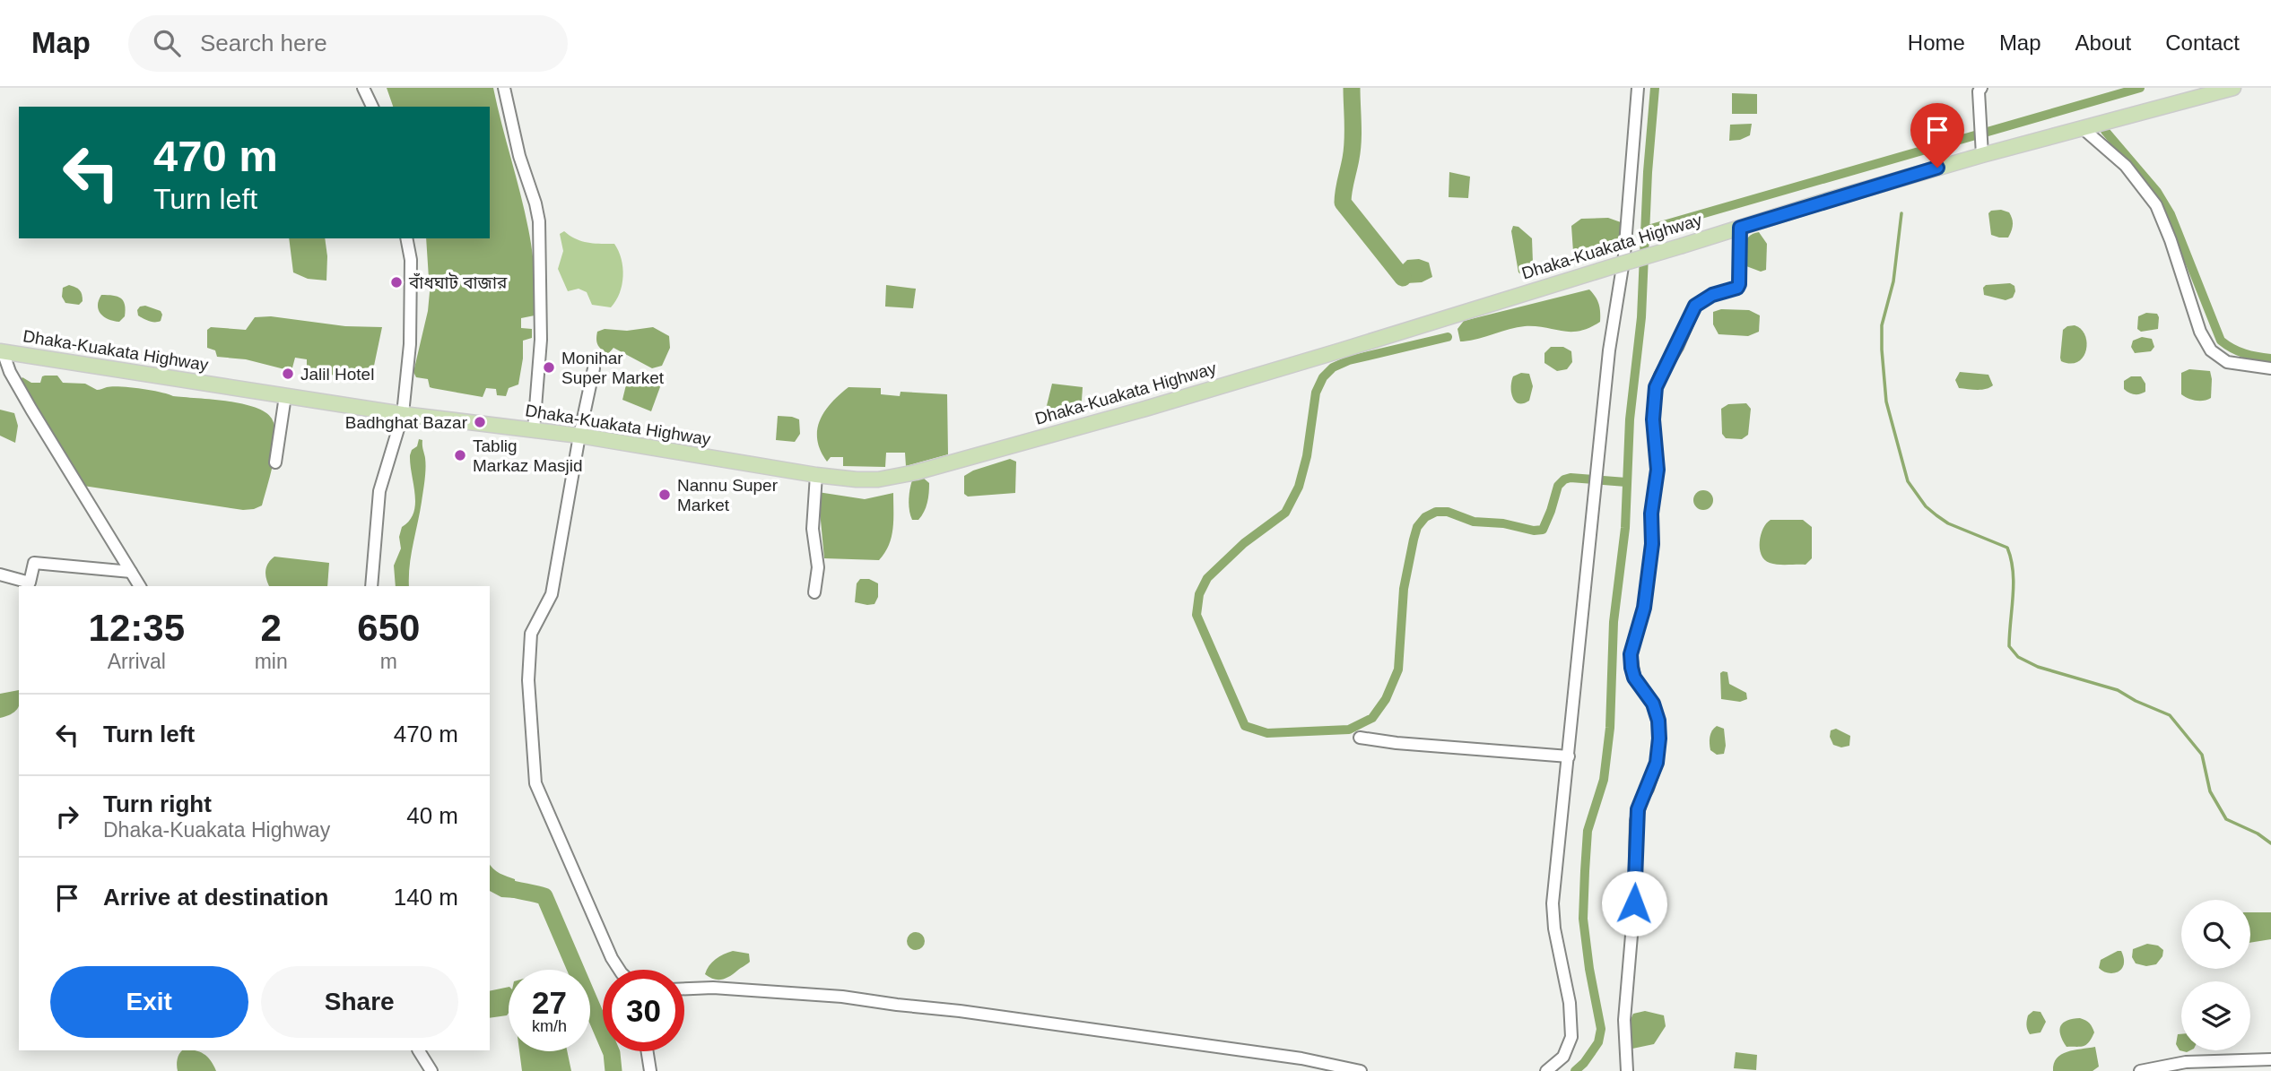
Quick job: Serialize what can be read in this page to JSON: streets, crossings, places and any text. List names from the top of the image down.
{
  "streets": {
    "main road": ["Dhaka-Kuakata Highway"]
  },
  "places": [
    "বাঁধঘাট বাজার",
    "Monihar Super Market",
    "Jalil Hotel",
    "Badhghat Bazar",
    "Tablig Markaz Masjid",
    "Nannu Super Market"
  ],
  "page": {
    "header": "Map",
    "search": "Search here",
    "nav": [
      "Home",
      "Map",
      "About",
      "Contact"
    ],
    "turn": ["470 m", "Turn left"],
    "eta": [
      "12:35",
      "Arrival",
      "2",
      "min",
      "650",
      "m"
    ],
    "list": [
      {
        "name": "Turn left",
        "value": "470 m"
      },
      {
        "name": "Turn right",
        "note": "Dhaka-Kuakata Highway",
        "value": "40 m"
      },
      {
        "name": "Arrive at destination",
        "value": "140 m"
      }
    ],
    "buttons": ["Exit", "Share"],
    "speed": "27 km/h",
    "limit": "30"
  }
}
